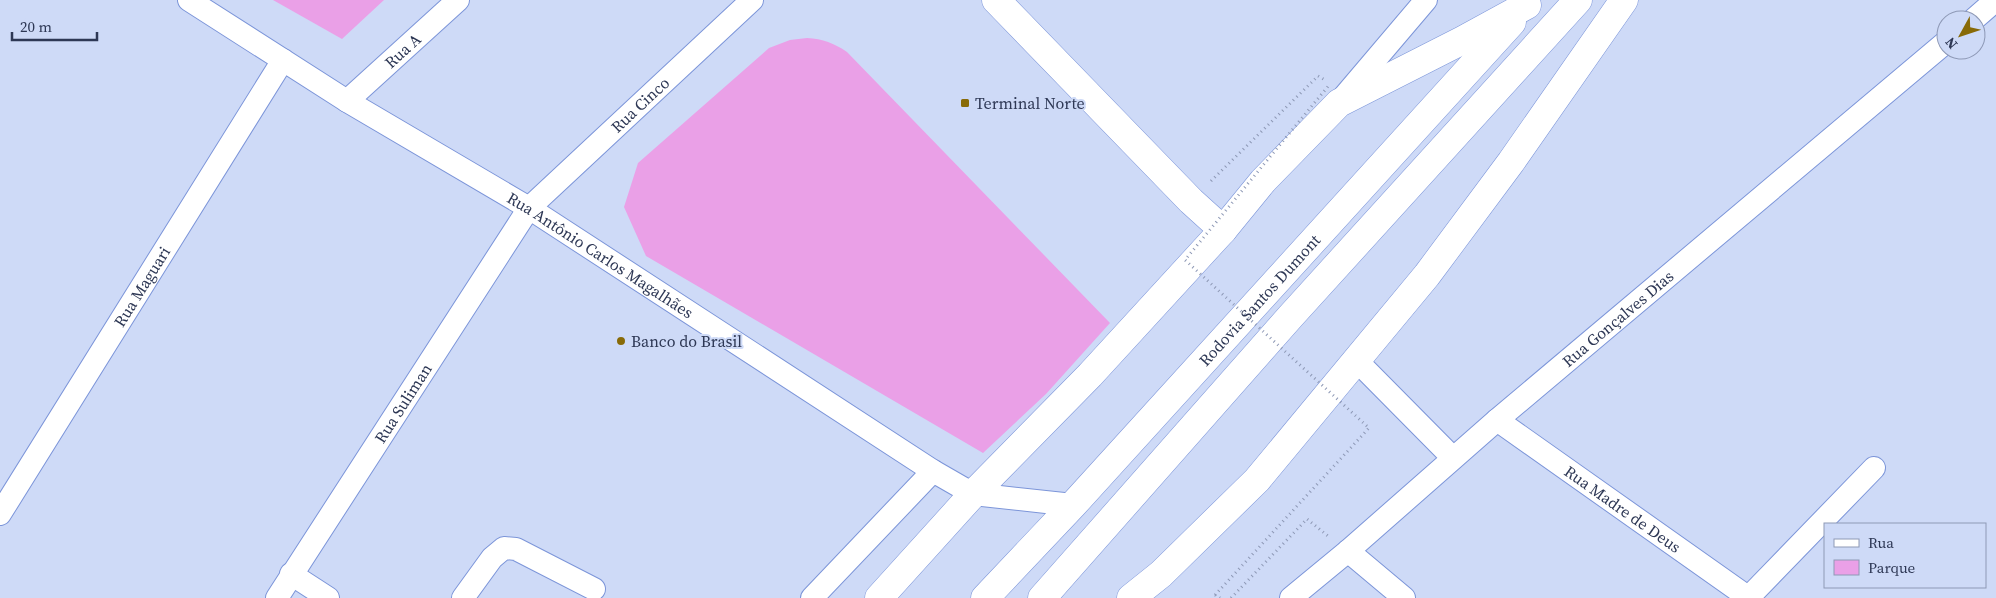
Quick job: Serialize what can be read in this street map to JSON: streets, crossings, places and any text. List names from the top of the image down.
{
  "streets": {
    "main road": ["Rodovia Santos Dumont"],
    "street": [
      "Rua A",
      "Rua Cinco",
      "Rua Antônio Carlos Magalhães",
      "Rua Maguari",
      "Rua Gonçalves Dias",
      "Rua Suliman",
      "Rua Madre de Deus"
    ]
  },
  "crossings": [
    ["Rua A", "Rua Antônio Carlos Magalhães"],
    ["Rua Cinco", "Rua Antônio Carlos Magalhães"],
    ["Rua Cinco", "Rua Suliman"],
    ["Rua Antônio Carlos Magalhães", "Rua Maguari"],
    ["Rua Antônio Carlos Magalhães", "Rodovia Santos Dumont"],
    ["Rua Antônio Carlos Magalhães", "Rua Suliman"],
    ["Rua Gonçalves Dias", "Rua Madre de Deus"]
  ],
  "places": {
    "transit": ["Terminal Norte"],
    "other": ["Banco do Brasil"]
  },
  "legend": ["Rua", "Parque"],
  "scale_bar": "20 m",
  "north": "bottom left"
}
